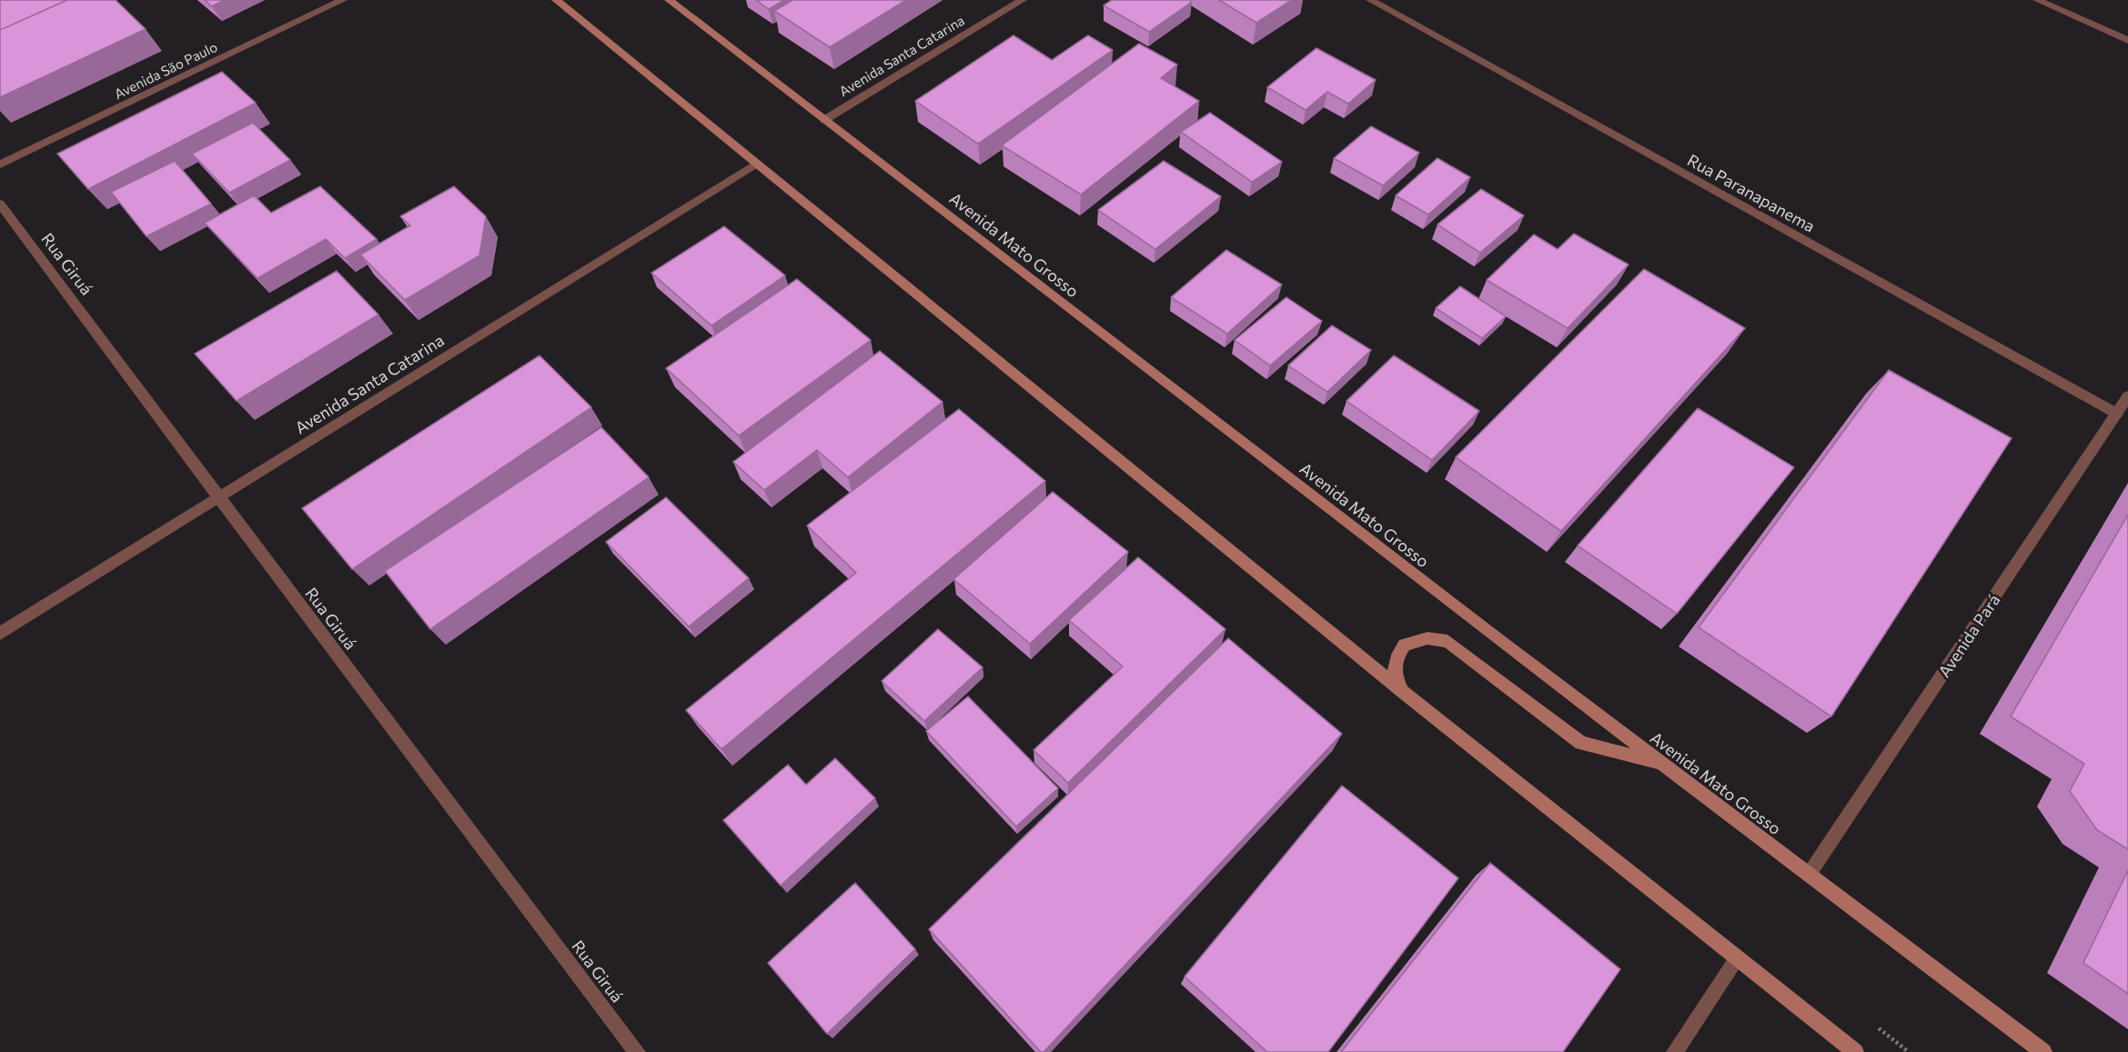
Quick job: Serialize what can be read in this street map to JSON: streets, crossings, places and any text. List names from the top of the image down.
{
  "streets": {
    "main road": ["Avenida Mato Grosso"],
    "street": [
      "Avenida Santa Catarina",
      "Avenida São Paulo",
      "Rua Paranapanema",
      "Rua Giruá",
      "Avenida Pará"
    ]
  },
  "crossings": [
    ["Avenida Santa Catarina", "Avenida Mato Grosso"],
    ["Avenida Santa Catarina", "Rua Giruá"],
    ["Rua Paranapanema", "Avenida Pará"],
    ["Avenida Mato Grosso", "Avenida Pará"]
  ]
}
